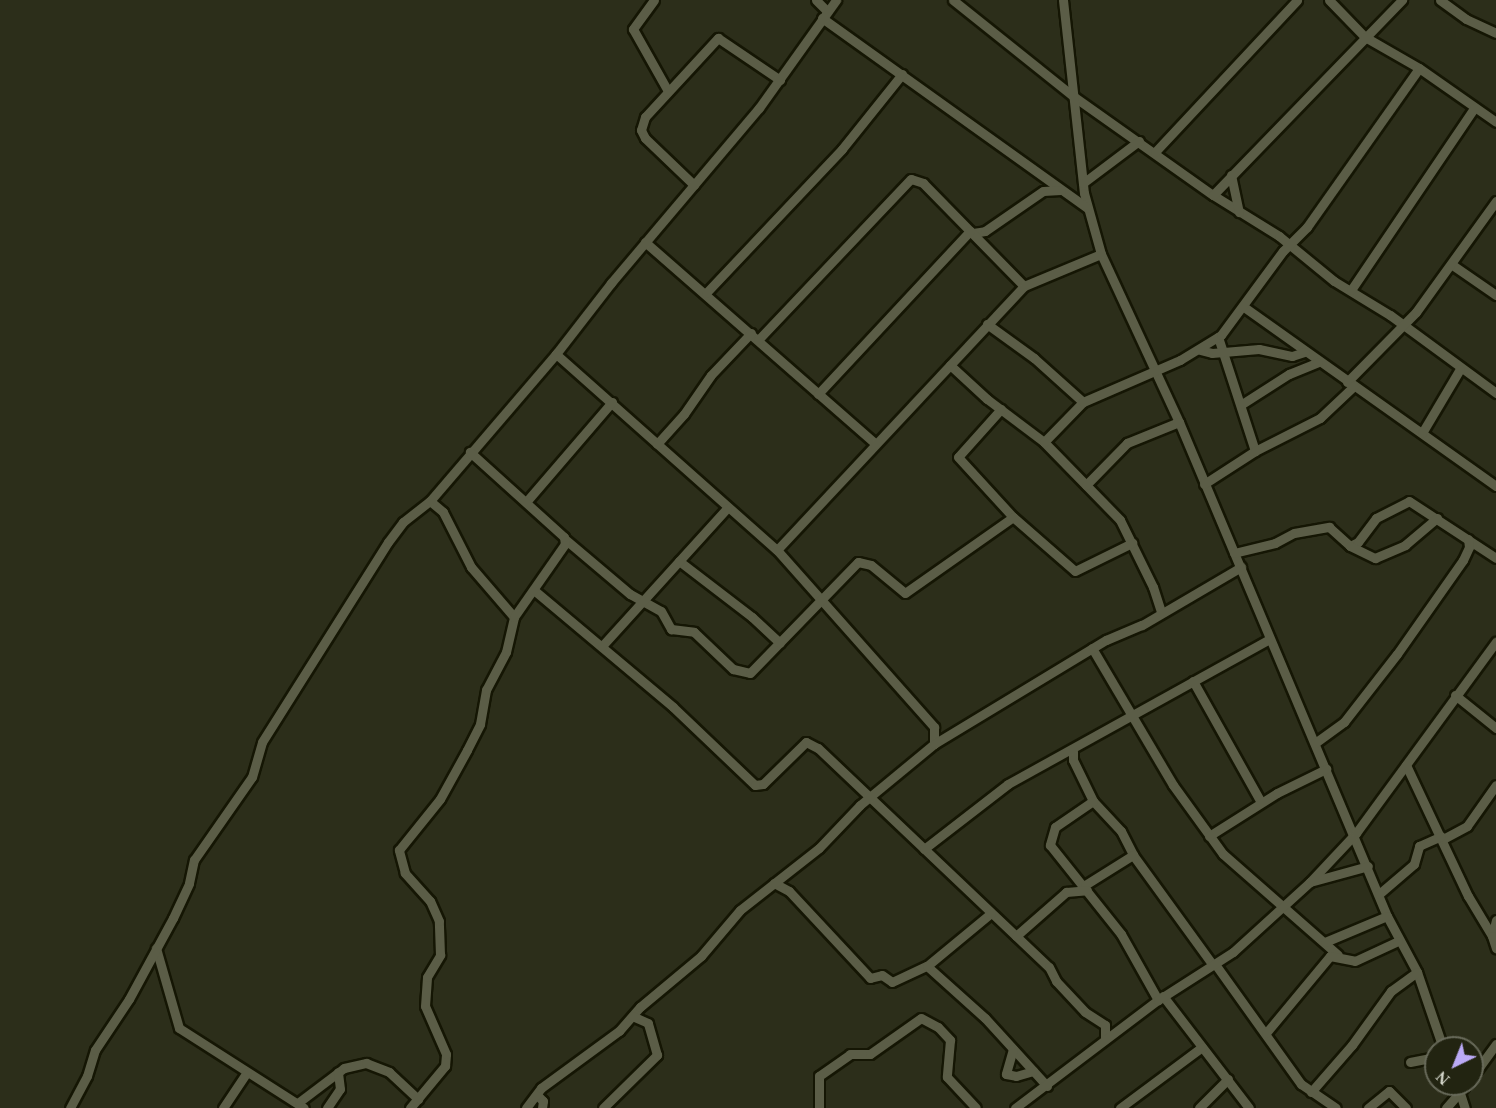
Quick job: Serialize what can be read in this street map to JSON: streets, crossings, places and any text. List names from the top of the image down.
{
  "north": "bottom left"
}
